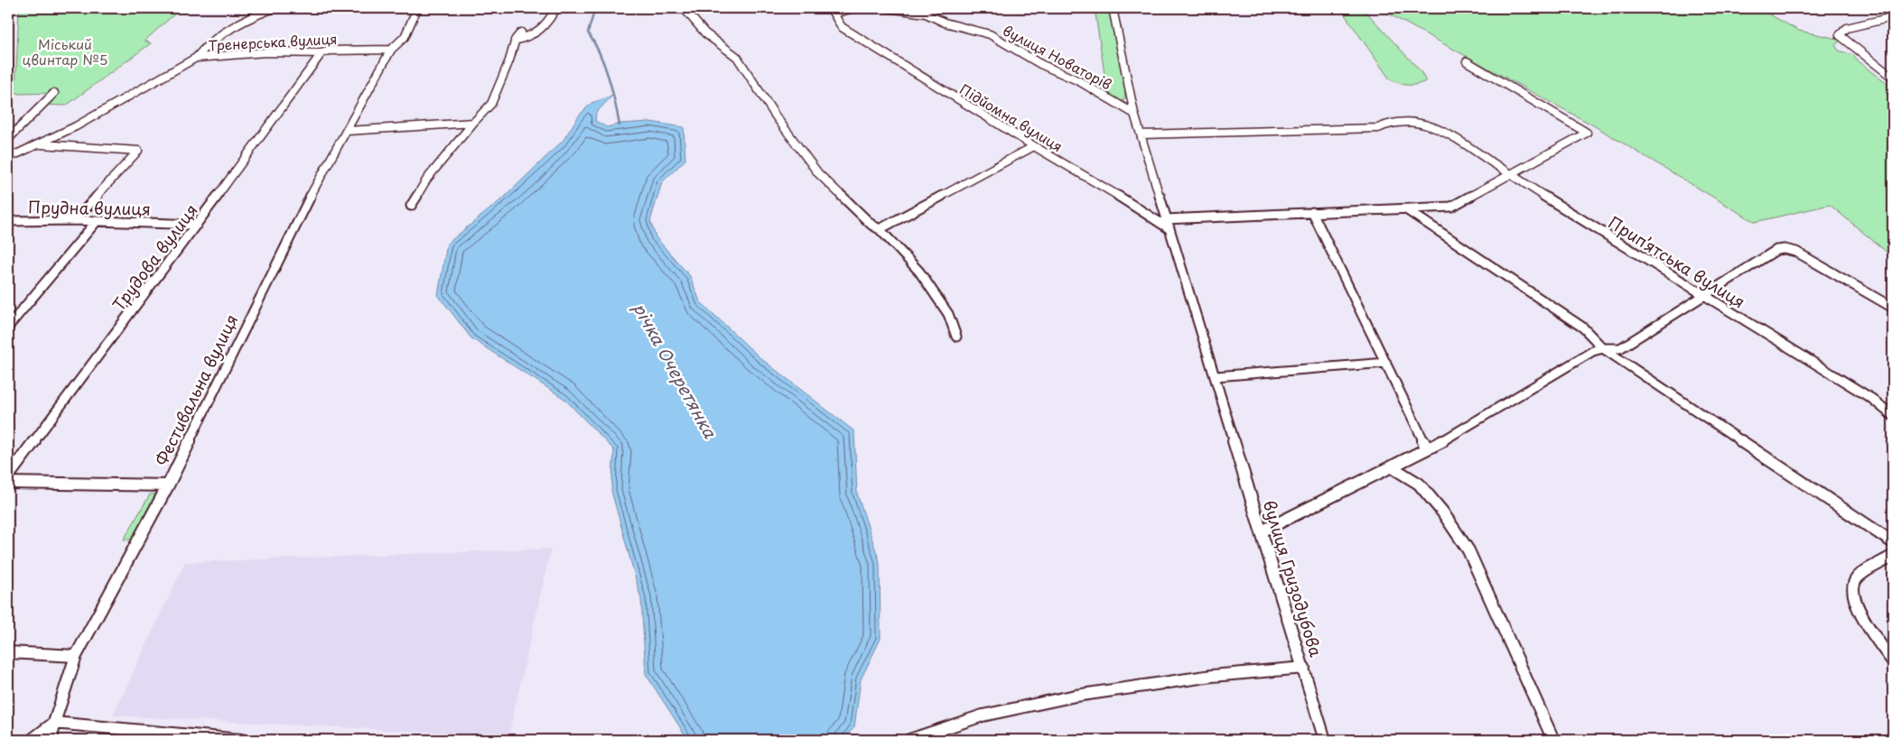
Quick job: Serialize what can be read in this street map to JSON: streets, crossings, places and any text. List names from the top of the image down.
{
  "streets": {
    "street": [
      "Тренерська вулиця",
      "вулиця Новаторів",
      "Підйомна вулиця",
      "Прудна вулиця",
      "Трудова вулиця",
      "Прип’ятська вулиця",
      "Фестивальна вулиця",
      "вулиця Гризодубова"
    ]
  },
  "crossings": [
    ["Тренерська вулиця", "Трудова вулиця"],
    ["Тренерська вулиця", "Фестивальна вулиця"],
    ["вулиця Новаторів", "вулиця Гризодубова"],
    ["Підйомна вулиця", "вулиця Гризодубова"],
    ["Прудна вулиця", "Трудова вулиця"],
    ["Прип’ятська вулиця", "вулиця Гризодубова"]
  ],
  "water": ["річка Очеретянка"],
  "parks": ["Міський цвинтар №5"]
}
